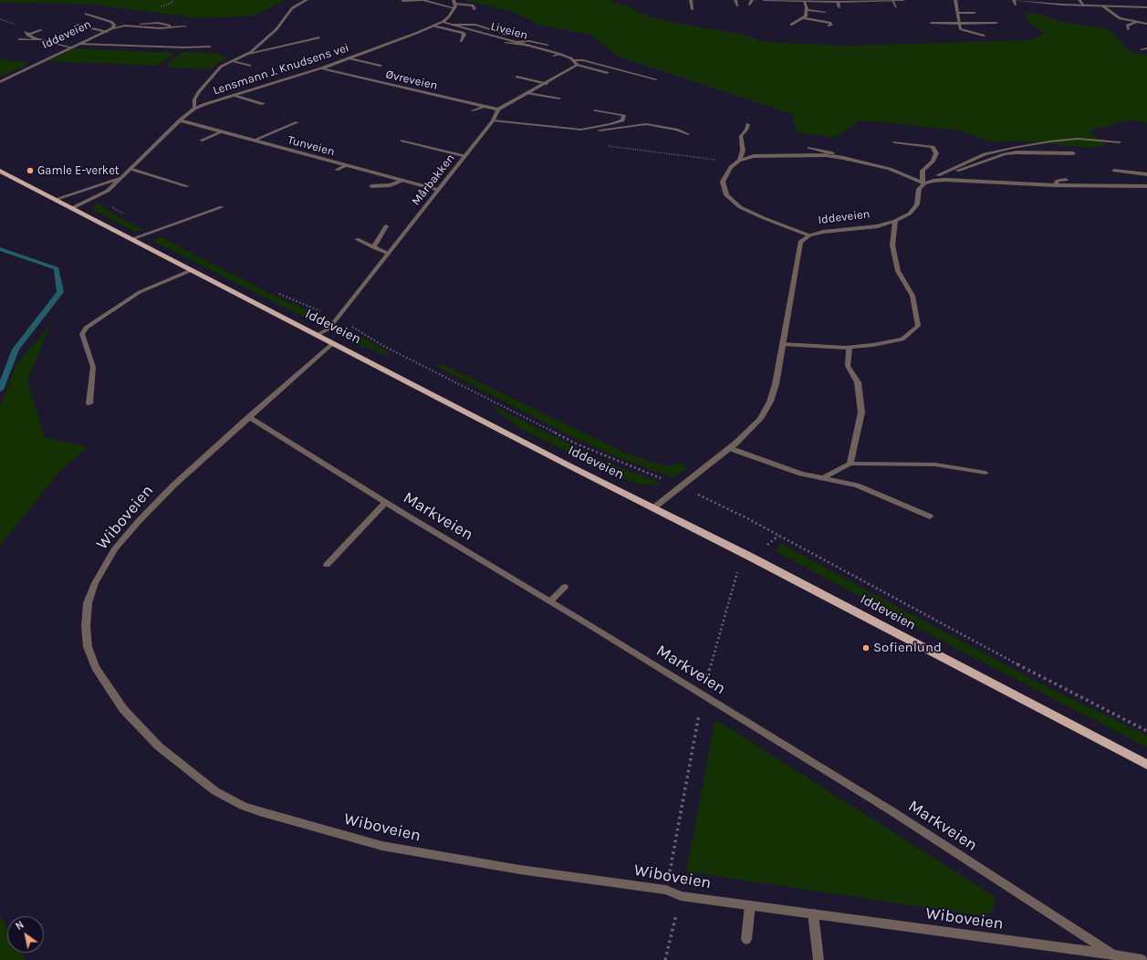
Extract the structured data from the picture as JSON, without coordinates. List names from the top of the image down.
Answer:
{
  "streets": {
    "main road": ["Iddeveien"],
    "street": [
      "Liveien",
      "Lensmann J. Knudsens vei",
      "Øvreveien",
      "Tunveien",
      "Mårbakken",
      "Markveien",
      "Wiboveien"
    ]
  },
  "crossings": [
    ["Liveien", "Lensmann J. Knudsens vei"],
    ["Iddeveien", "Lensmann J. Knudsens vei"],
    ["Iddeveien", "Mårbakken"],
    ["Iddeveien", "Wiboveien"],
    ["Lensmann J. Knudsens vei", "Øvreveien"],
    ["Lensmann J. Knudsens vei", "Tunveien"],
    ["Øvreveien", "Mårbakken"],
    ["Tunveien", "Mårbakken"],
    ["Markveien", "Wiboveien"]
  ],
  "places": ["Gamle E-verket", "Sofienlund"],
  "north": "top left"
}
